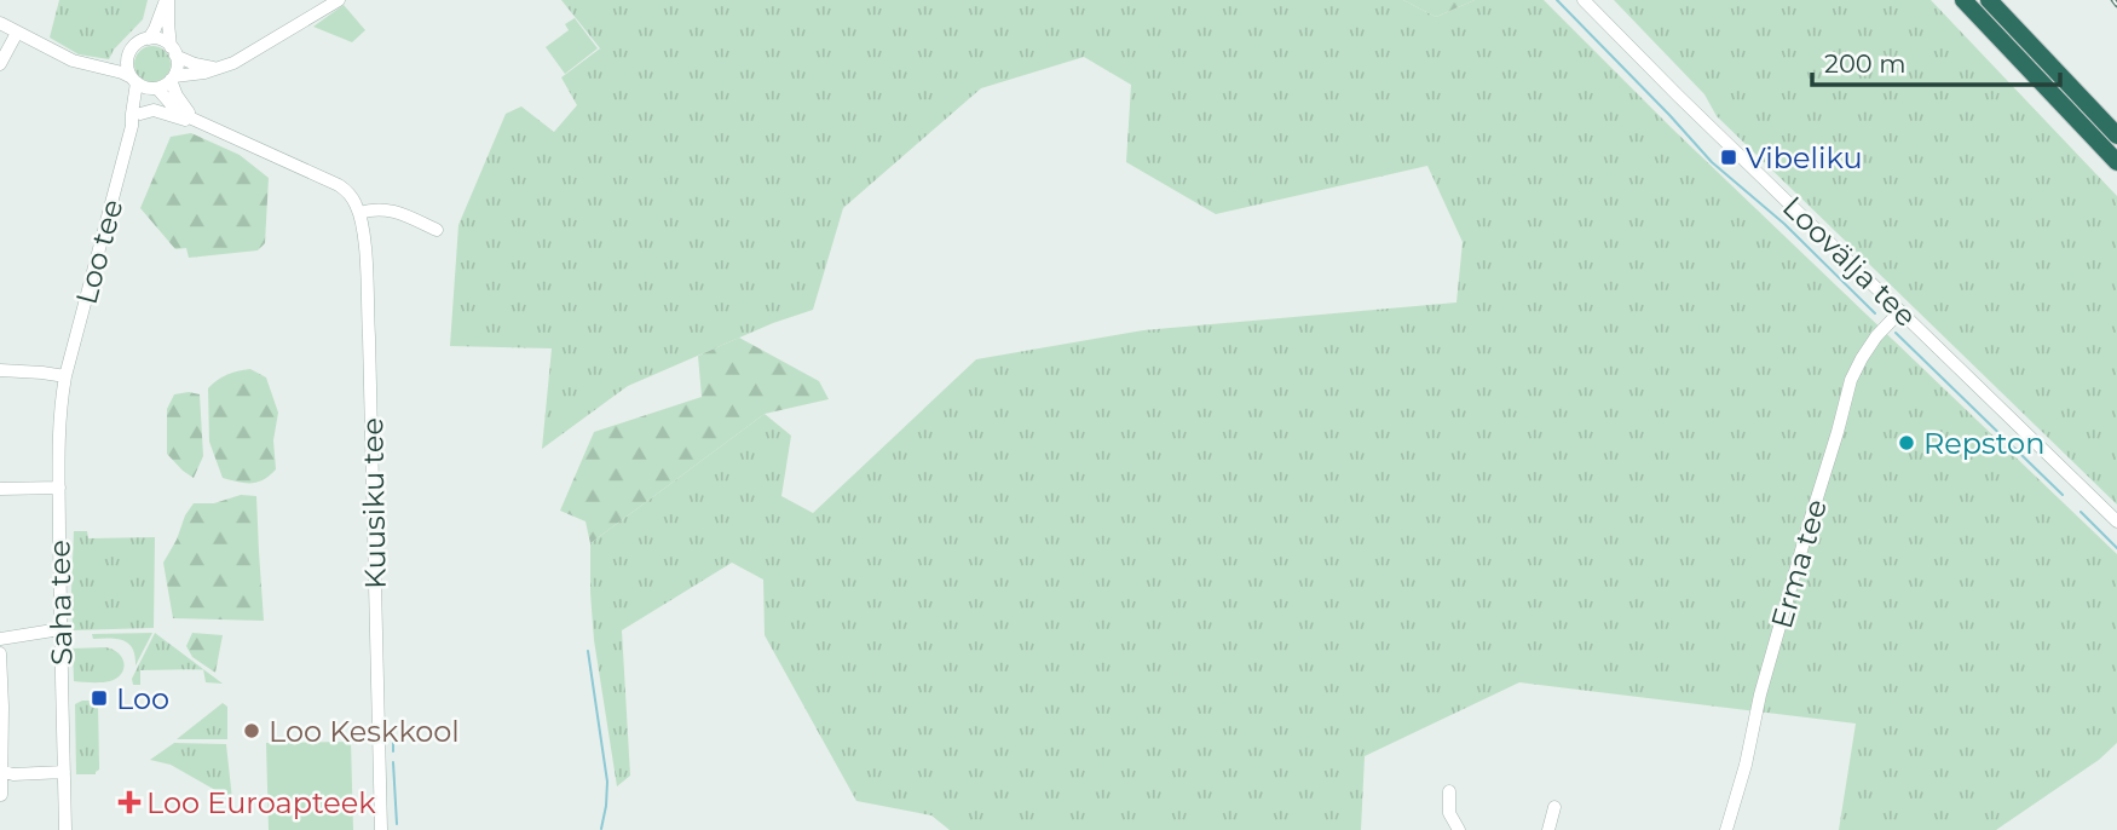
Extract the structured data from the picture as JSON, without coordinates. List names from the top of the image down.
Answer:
{
  "streets": {
    "street": [
      "Loo tee",
      "Loovälja tee",
      "Kuusiku tee",
      "Erma tee",
      "Saha tee"
    ]
  },
  "crossings": [
    ["Loo tee", "Saha tee"],
    ["Loovälja tee", "Erma tee"]
  ],
  "places": {
    "transit": ["Vibeliku", "Loo"],
    "other": ["Repston", "Loo Keskkool"],
    "health": ["Loo Euroapteek"]
  },
  "scale_bar": "200 m"
}
